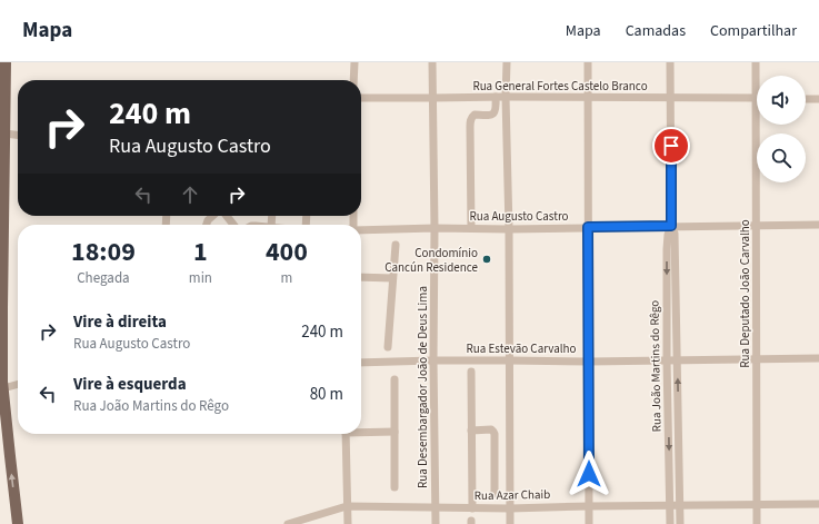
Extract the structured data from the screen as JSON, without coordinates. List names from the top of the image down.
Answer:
{
  "streets": {
    "street": [
      "Rua General Fortes Castelo Branco",
      "Rua Augusto Castro",
      "Rua Deputado João Carvalho",
      "Rua Estevão Carvalho",
      "Rua João Martins do Rêgo",
      "Rua Desembargador João de Deus Lima",
      "Rua Azar Chaib"
    ]
  },
  "crossings": [
    ["Rua General Fortes Castelo Branco", "Rua Deputado João Carvalho"],
    ["Rua General Fortes Castelo Branco", "Rua João Martins do Rêgo"],
    ["Rua General Fortes Castelo Branco", "Rua Desembargador João de Deus Lima"],
    ["Rua Augusto Castro", "Rua Deputado João Carvalho"],
    ["Rua Augusto Castro", "Rua João Martins do Rêgo"],
    ["Rua Augusto Castro", "Rua Desembargador João de Deus Lima"],
    ["Rua Deputado João Carvalho", "Rua Estevão Carvalho"],
    ["Rua Deputado João Carvalho", "Rua Azar Chaib"],
    ["Rua Estevão Carvalho", "Rua João Martins do Rêgo"],
    ["Rua Estevão Carvalho", "Rua Desembargador João de Deus Lima"],
    ["Rua João Martins do Rêgo", "Rua Azar Chaib"],
    ["Rua Desembargador João de Deus Lima", "Rua Azar Chaib"]
  ],
  "places": ["Condomínio Cancún Residence"],
  "page": {
    "header": "Mapa",
    "nav": ["Mapa", "Camadas", "Compartilhar"],
    "turn": ["240 m", "Rua Augusto Castro"],
    "eta": [
      "18:09",
      "Chegada",
      "1",
      "min",
      "400",
      "m"
    ],
    "list": [
      {
        "name": "Vire à direita",
        "note": "Rua Augusto Castro",
        "value": "240 m"
      },
      {
        "name": "Vire à esquerda",
        "note": "Rua João Martins do Rêgo",
        "value": "80 m"
      }
    ]
  }
}
